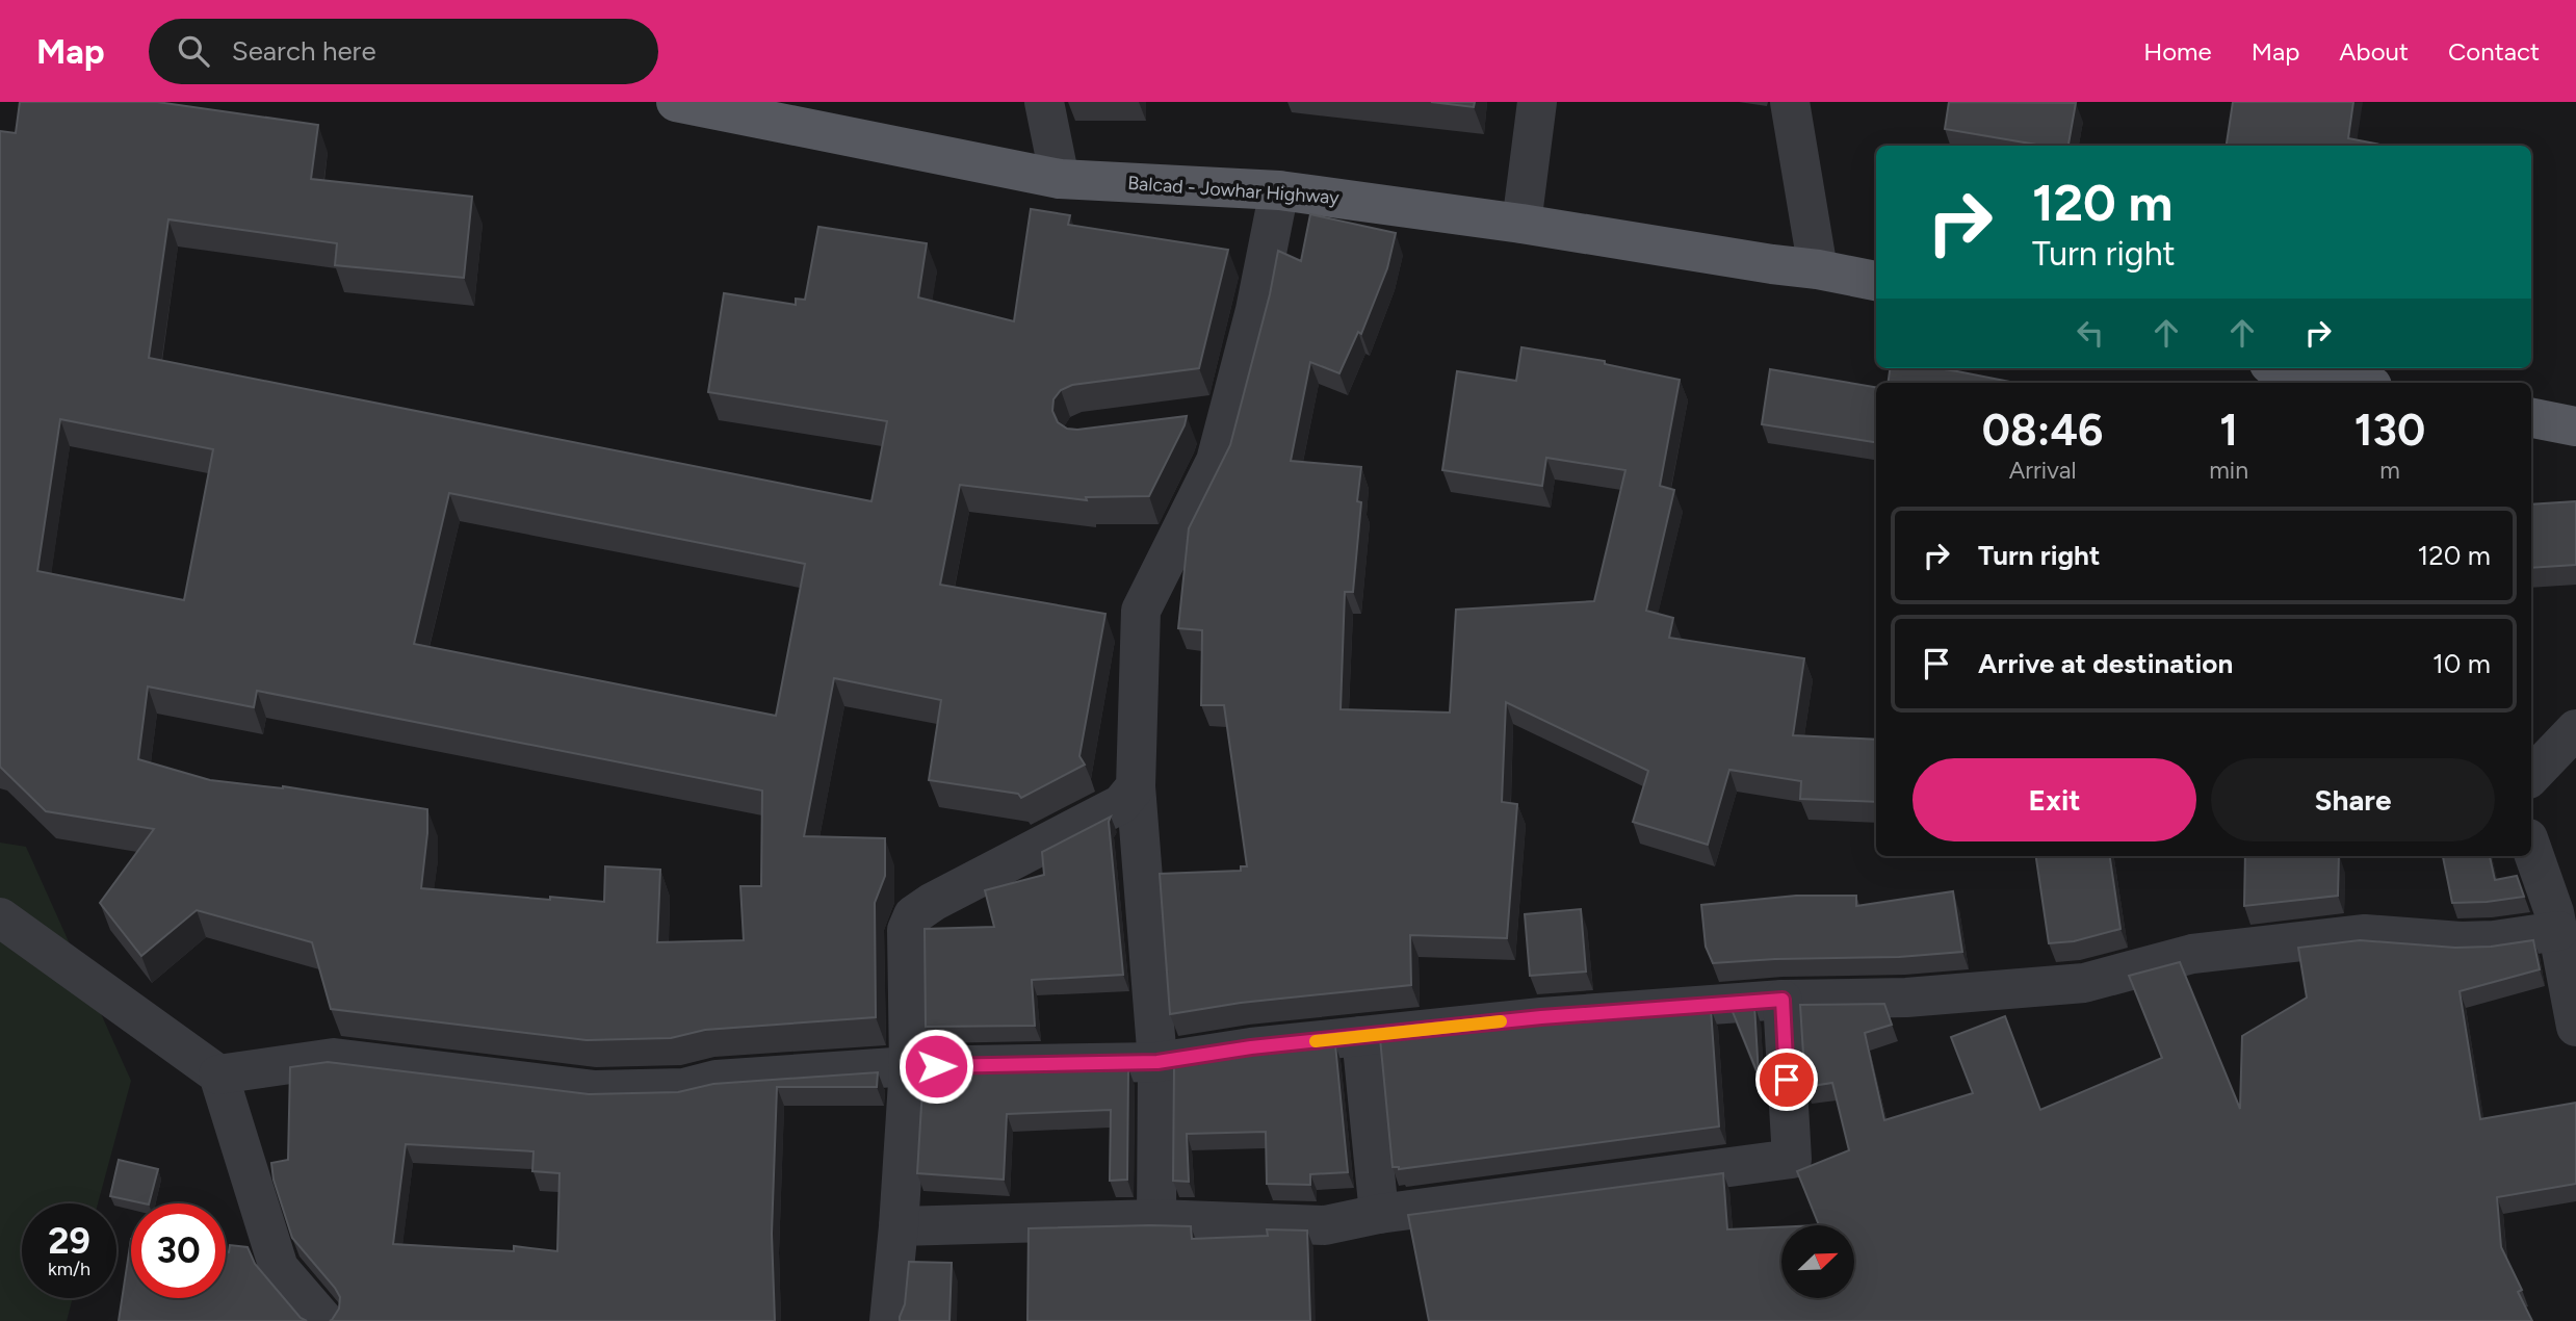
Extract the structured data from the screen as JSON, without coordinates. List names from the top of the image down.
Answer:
{
  "streets": {
    "main road": ["Balcad - Jowhar Highway"]
  },
  "north": "top right",
  "page": {
    "header": "Map",
    "search": "Search here",
    "nav": [
      "Home",
      "Map",
      "About",
      "Contact"
    ],
    "turn": ["120 m", "Turn right"],
    "eta": [
      "08:46",
      "Arrival",
      "1",
      "min",
      "130",
      "m"
    ],
    "list": [
      {
        "name": "Turn right",
        "value": "120 m"
      },
      {
        "name": "Arrive at destination",
        "value": "10 m"
      }
    ],
    "buttons": ["Exit", "Share"],
    "speed": "29 km/h",
    "limit": "30"
  }
}
